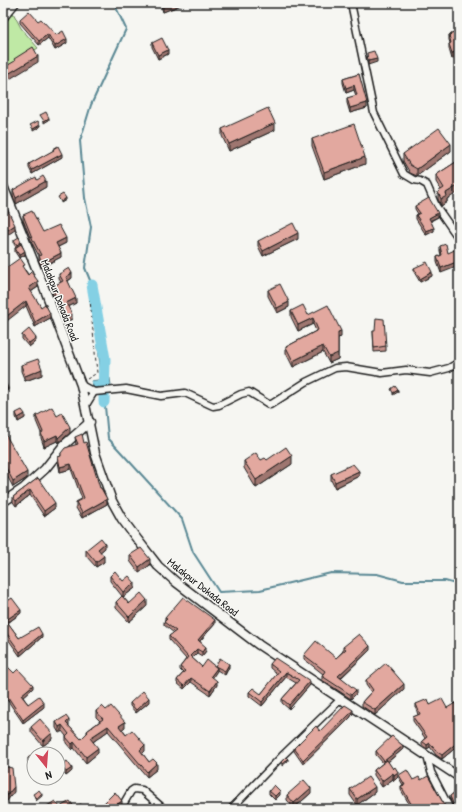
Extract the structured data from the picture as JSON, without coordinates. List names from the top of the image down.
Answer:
{
  "streets": {
    "street": ["Malakpur Dokada Road"]
  },
  "north": "bottom"
}
